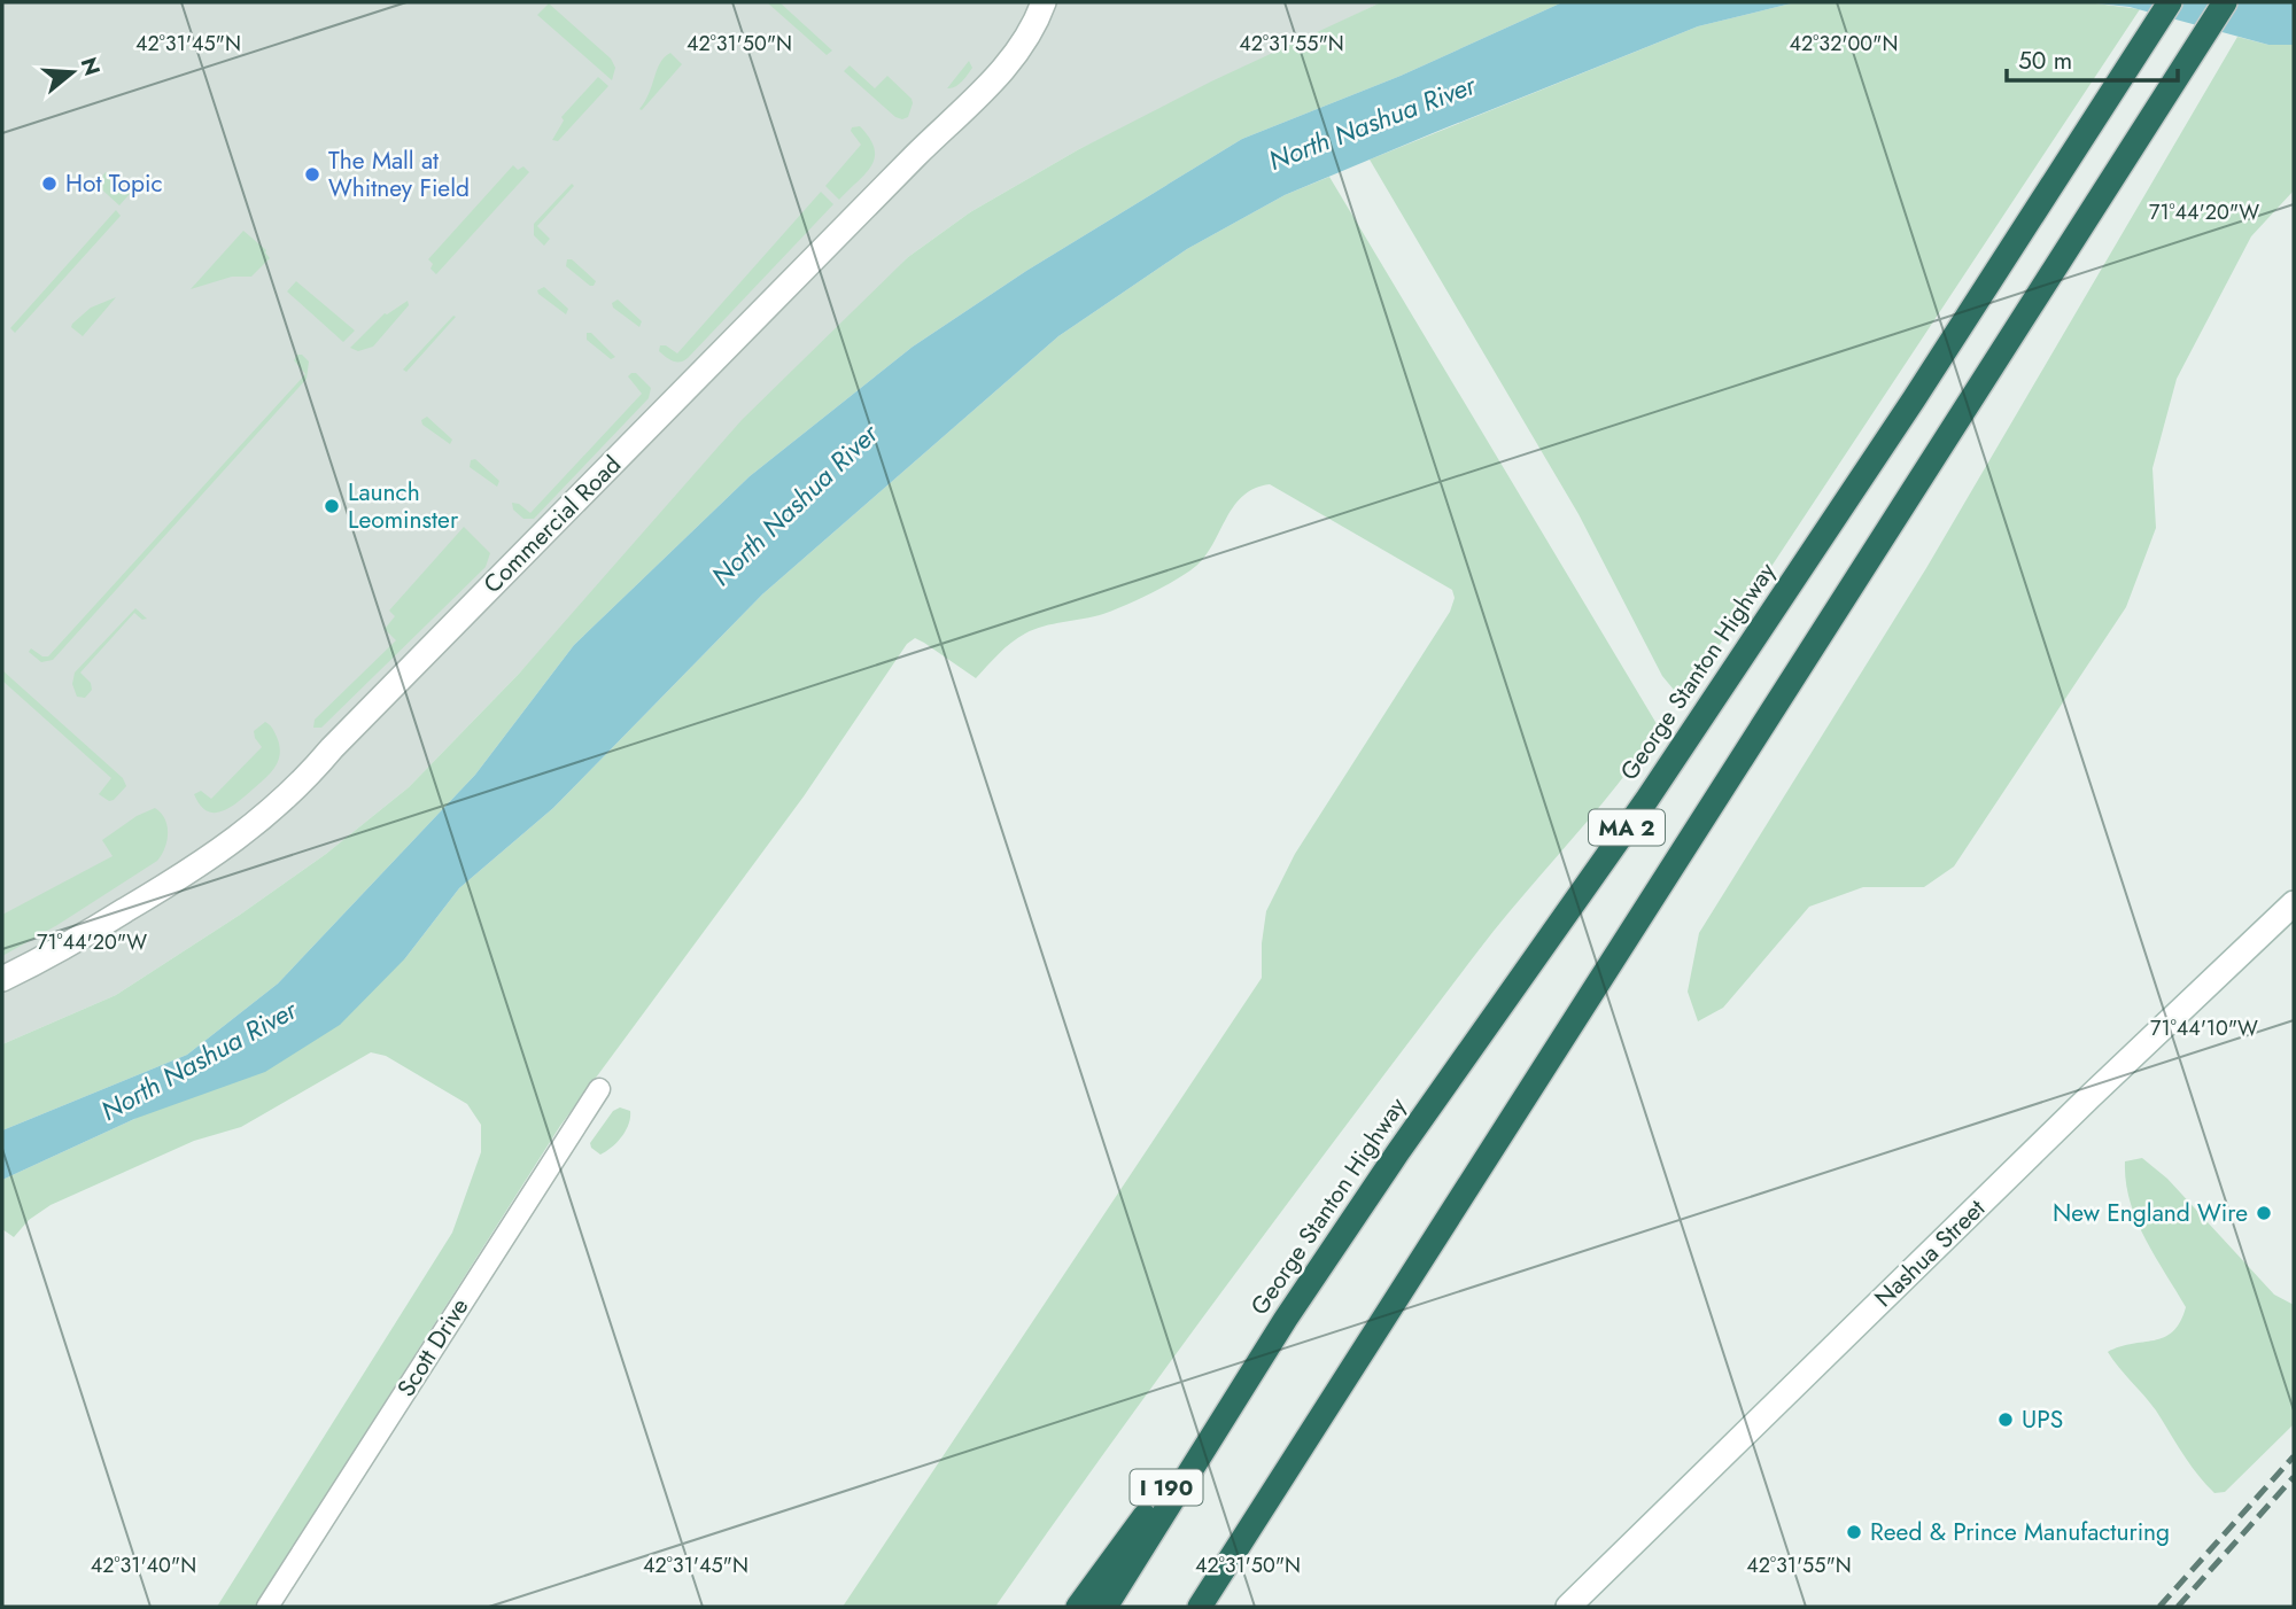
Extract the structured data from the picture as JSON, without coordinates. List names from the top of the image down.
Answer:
{
  "streets": {
    "highway": ["George Stanton Highway", "MA 2", "I 190"],
    "street": ["Commercial Road", "Nashua Street", "Scott Drive"]
  },
  "crossings": [
    ["George Stanton Highway", "I 190"]
  ],
  "water": ["North Nashua River"],
  "places": [
    "The Mall at Whitney Field",
    "Hot Topic",
    "Launch Leominster",
    "New England Wire",
    "UPS",
    "Reed & Prince Manufacturing"
  ],
  "scale_bar": "50 m",
  "north": "right",
  "coordinates": [
    "42°31'45\"N",
    "42°31'50\"N",
    "42°31'55\"N",
    "42°32'00\"N",
    "71°44'20\"W",
    "71°44'10\"W",
    "42°31'40\"N"
  ]
}
